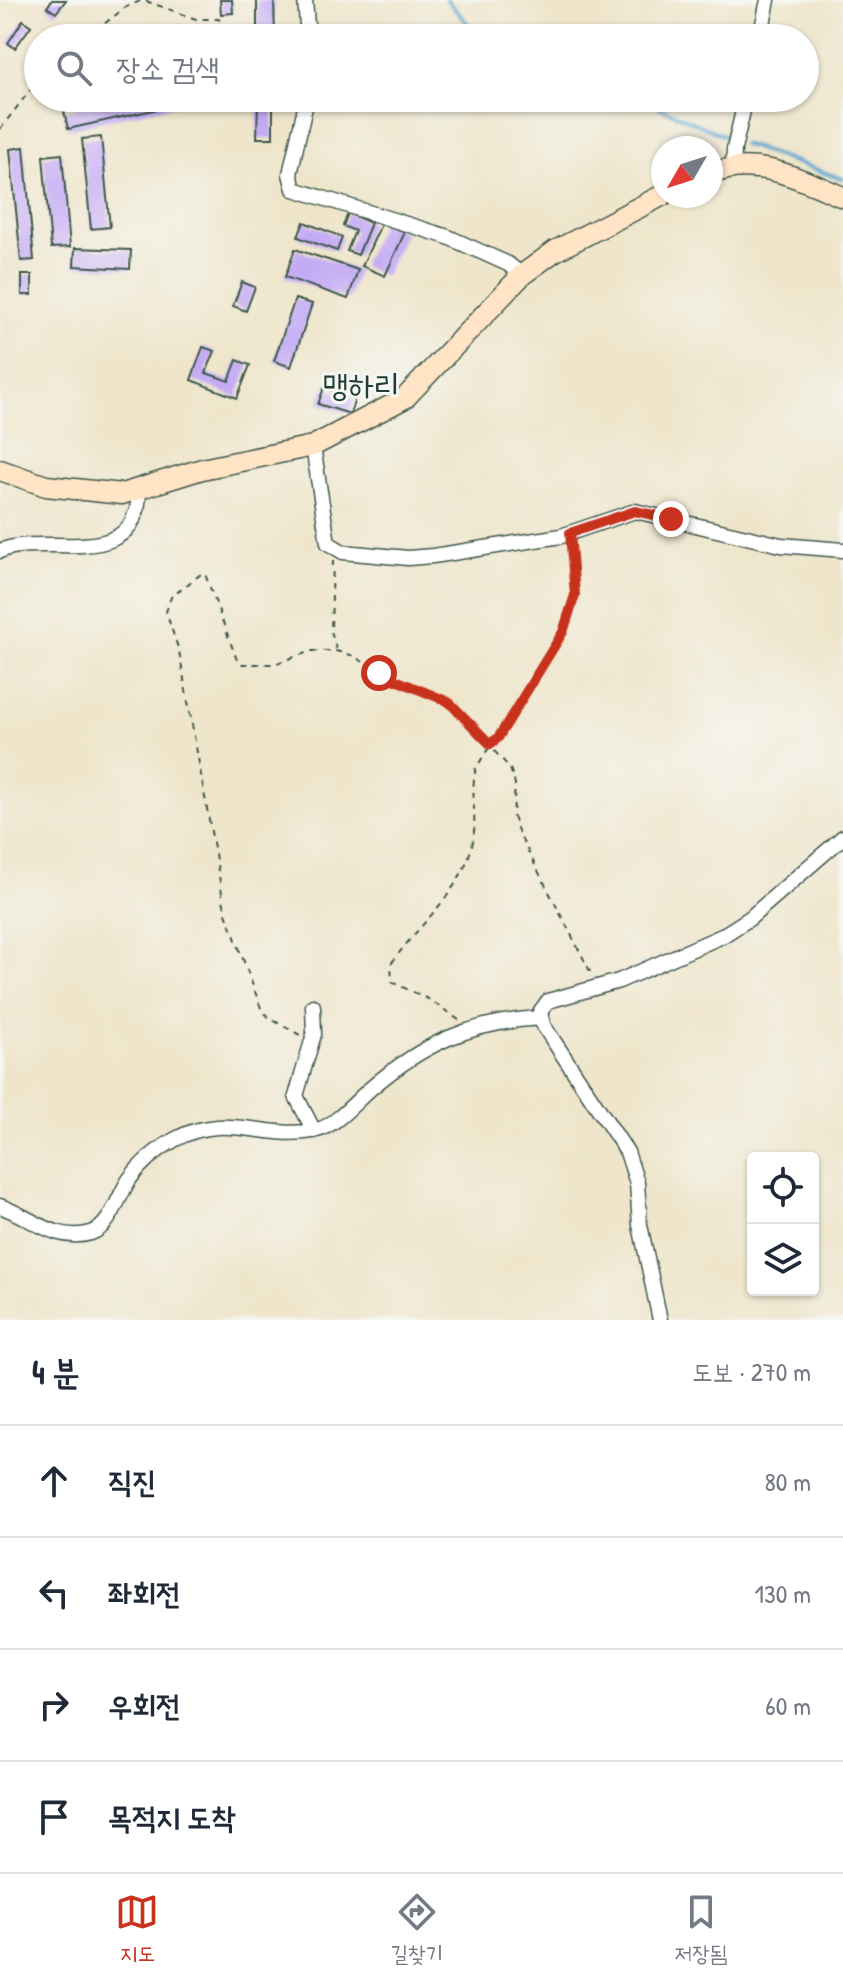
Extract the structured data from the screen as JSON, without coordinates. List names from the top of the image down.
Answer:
{
  "districts": ["맹하리"],
  "north": "bottom left",
  "page": {
    "search": "장소 검색",
    "heading": ["4 분", "도보 · 270 m"],
    "list": [
      ["직진", "80 m"],
      ["좌회전", "130 m"],
      ["우회전", "60 m"],
      "목적지 도착"
    ],
    "nav": ["지도", "길찾기", "저장됨"]
  }
}
